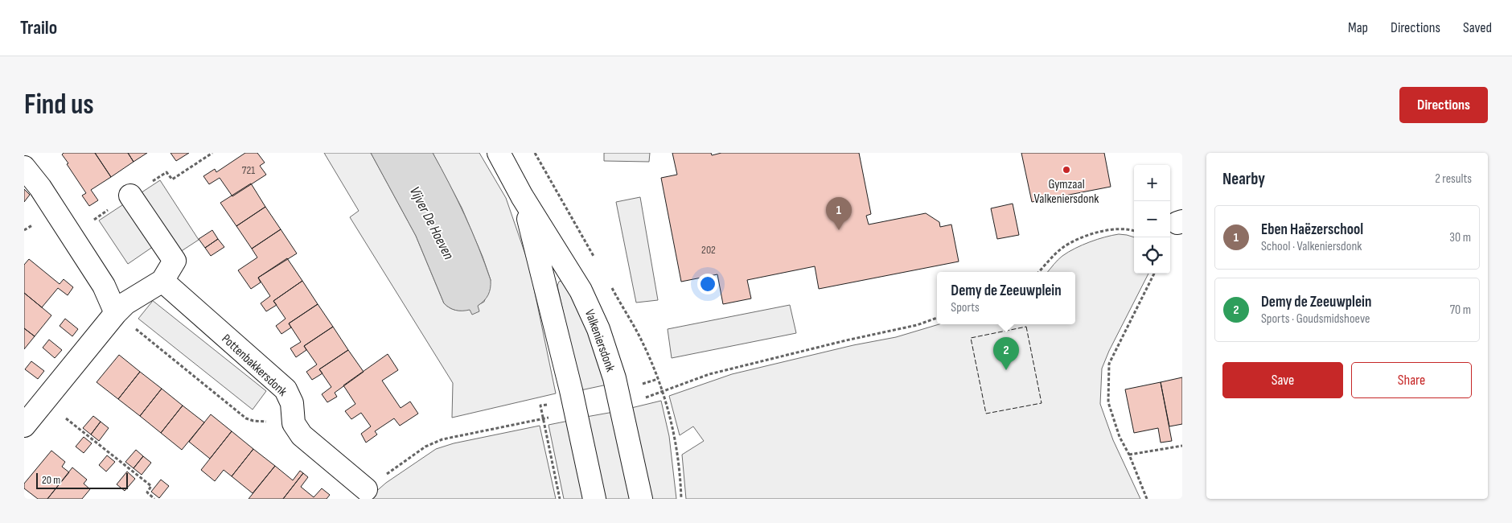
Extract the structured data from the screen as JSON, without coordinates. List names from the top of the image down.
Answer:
{
  "streets": {
    "street": ["Valkeniersdonk", "Pottenbakkersdonk"]
  },
  "water": ["Vijver De Hoeven"],
  "places": ["Gymzaal Valkeniersdonk"],
  "house_numbers": ["721", "202"],
  "scale_bar": "20 m",
  "page": {
    "header": "Trailo",
    "nav": ["Map", "Directions", "Saved"],
    "buttons": [
      "Directions",
      ["Save", "Share"]
    ],
    "title": "Find us",
    "heading": ["Nearby", "2 results"],
    "map_buttons": ["+", "−"],
    "pins": ["1", "2"],
    "list": [
      {
        "mark": "1",
        "name": "Eben Haëzerschool",
        "note": "School · Valkeniersdonk",
        "value": "30 m"
      },
      {
        "mark": "2",
        "name": "Demy de Zeeuwplein",
        "note": "Sports · Goudsmidshoeve",
        "value": "70 m"
      }
    ],
    "popup": ["Demy de Zeeuwplein", "Sports"],
    "scale": "20 m"
  }
}
